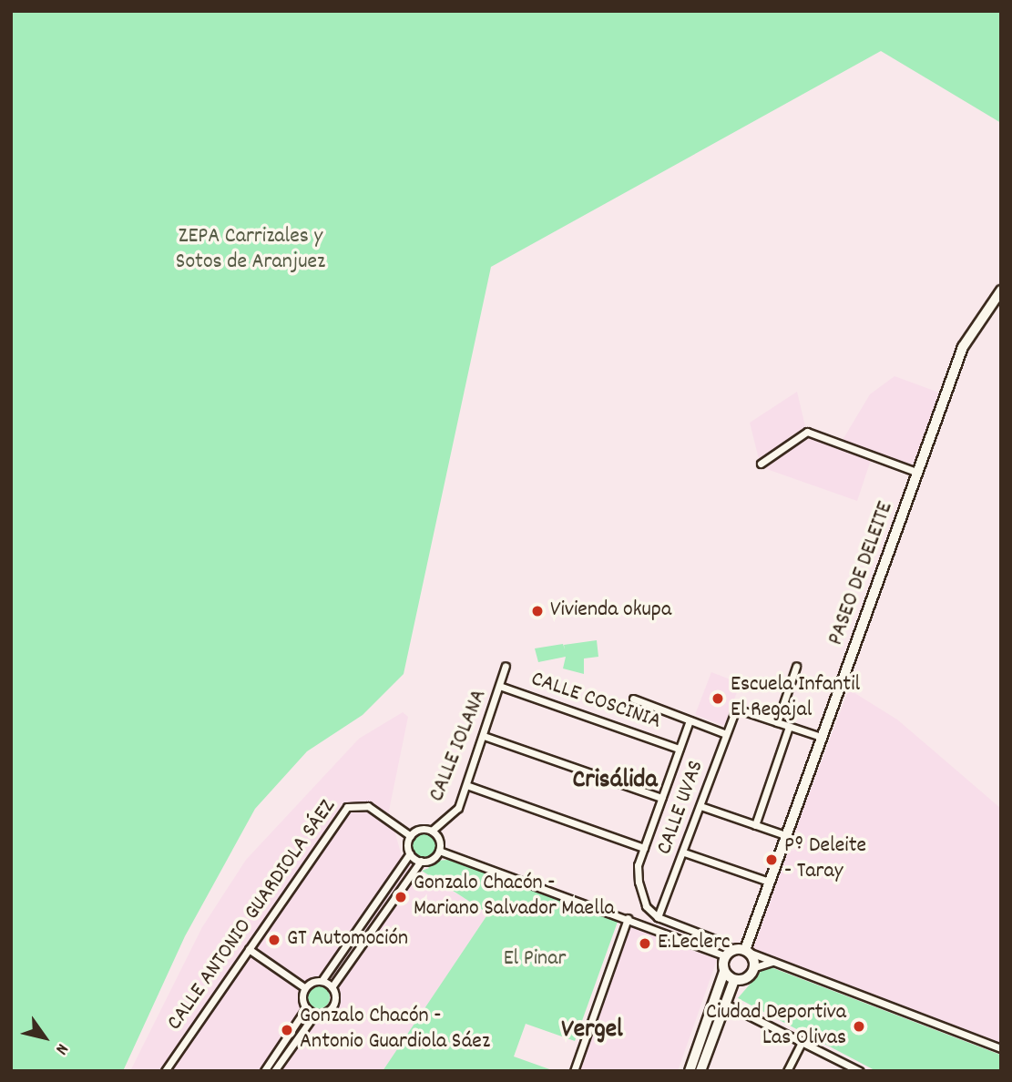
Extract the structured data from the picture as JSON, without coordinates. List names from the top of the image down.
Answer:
{
  "streets": {
    "main road": ["PASEO DE DELEITE"],
    "street": [
      "CALLE COSCINIA",
      "CALLE IOLANA",
      "CALLE UVAS",
      "CALLE ANTONIO GUARDIOLA SÁEZ"
    ]
  },
  "crossings": [
    ["CALLE COSCINIA", "CALLE IOLANA"]
  ],
  "districts": ["Crisálida", "Vergel"],
  "parks": ["ZEPA Carrizales y Sotos de Aranjuez", "El Pinar"],
  "places": [
    "Vivienda okupa",
    "Escuela Infantil El Regajal",
    "Pº Deleite - Taray",
    "Gonzalo Chacón - Mariano Salvador Maella",
    "GT Automoción",
    "E.Leclerc",
    "Ciudad Deportiva Las Olivas",
    "Gonzalo Chacón - Antonio Guardiola Sáez"
  ],
  "north": "bottom right"
}
